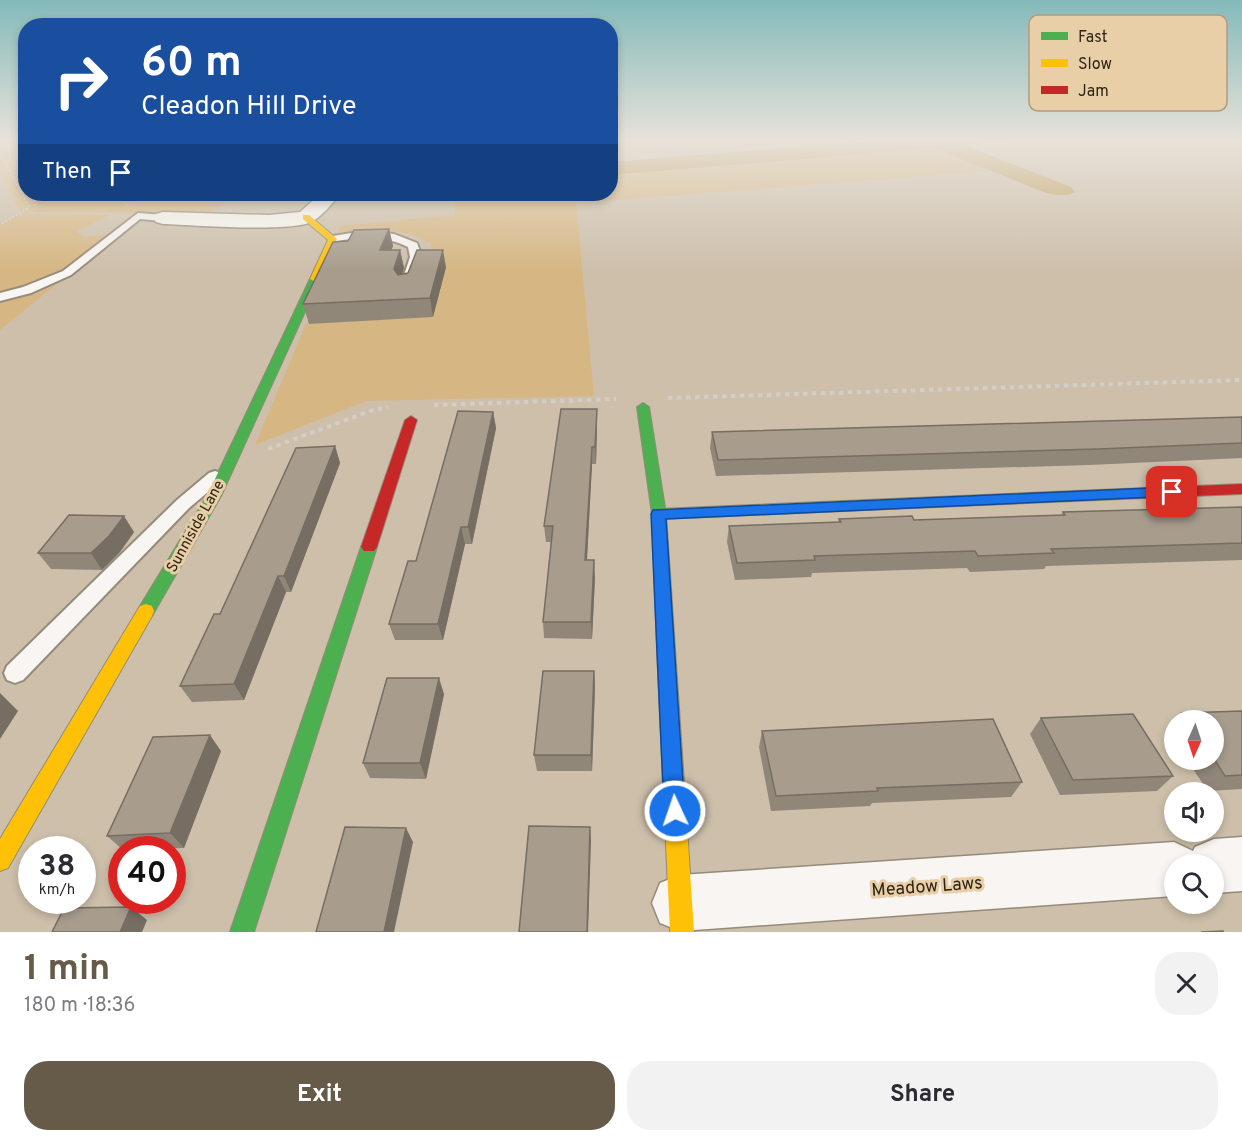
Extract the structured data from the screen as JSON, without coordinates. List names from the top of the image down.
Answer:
{
  "streets": {
    "street": ["Sunniside Lane", "Meadow Laws"]
  },
  "legend": ["Fast", "Slow", "Jam"],
  "north": "bottom",
  "page": {
    "turn": ["60 m", "Cleadon Hill Drive"],
    "then": "Then",
    "speed": "38 km/h",
    "limit": "40",
    "heading": ["1 min", "180 m · 18:36"],
    "buttons": ["Exit", "Share"]
  }
}
